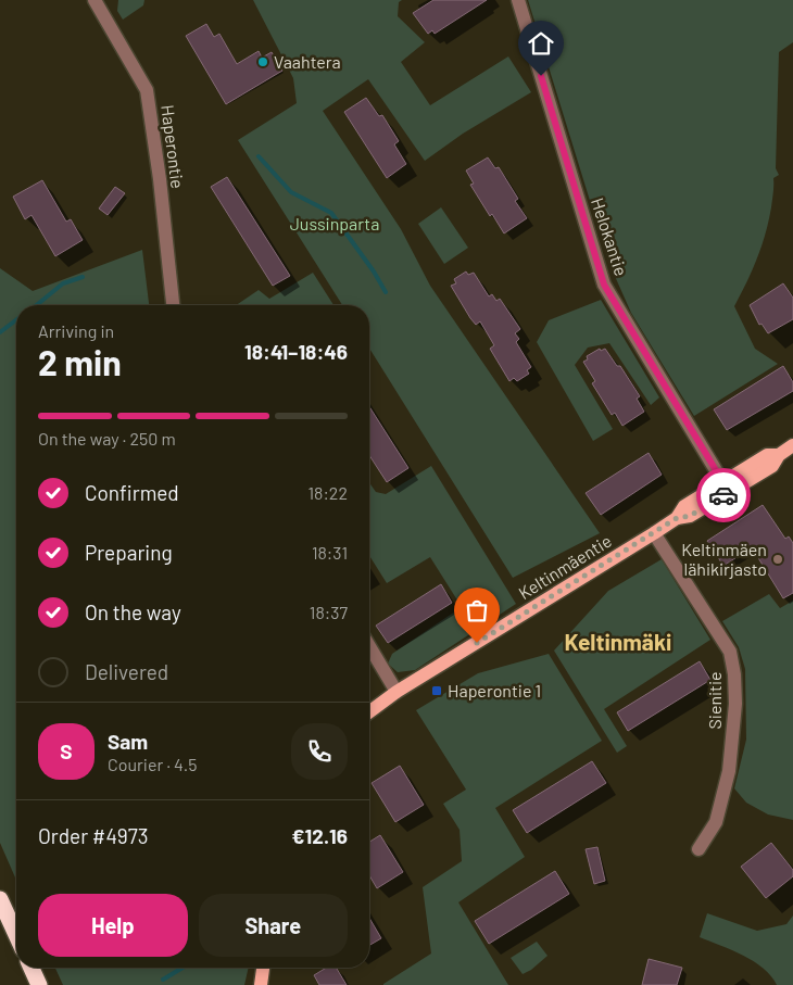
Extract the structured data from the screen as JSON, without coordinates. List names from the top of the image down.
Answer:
{
  "streets": {
    "main road": ["Keltinmäentie"],
    "street": ["Haperontie", "Helokantie", "Sienitie"]
  },
  "crossings": [
    ["Helokantie", "Keltinmäentie"],
    ["Keltinmäentie", "Sienitie"]
  ],
  "districts": ["Keltinmäki"],
  "parks": ["Jussinparta"],
  "places": {
    "other": ["Vaahtera", "Keltinmäen lähikirjasto"],
    "transit": ["Haperontie 1"]
  },
  "page": {
    "heading": ["2 min", "Arriving in", "18:41–18:46"],
    "panel": [
      "Sam",
      "Courier · 4.5",
      "Order #4973",
      "€12.16"
    ],
    "bar": "On the way · 250 m",
    "list": [
      ["Confirmed", "18:22"],
      ["Preparing", "18:31"],
      ["On the way", "18:37"],
      "Delivered"
    ],
    "round": "S",
    "buttons": ["Help", "Share"]
  }
}
